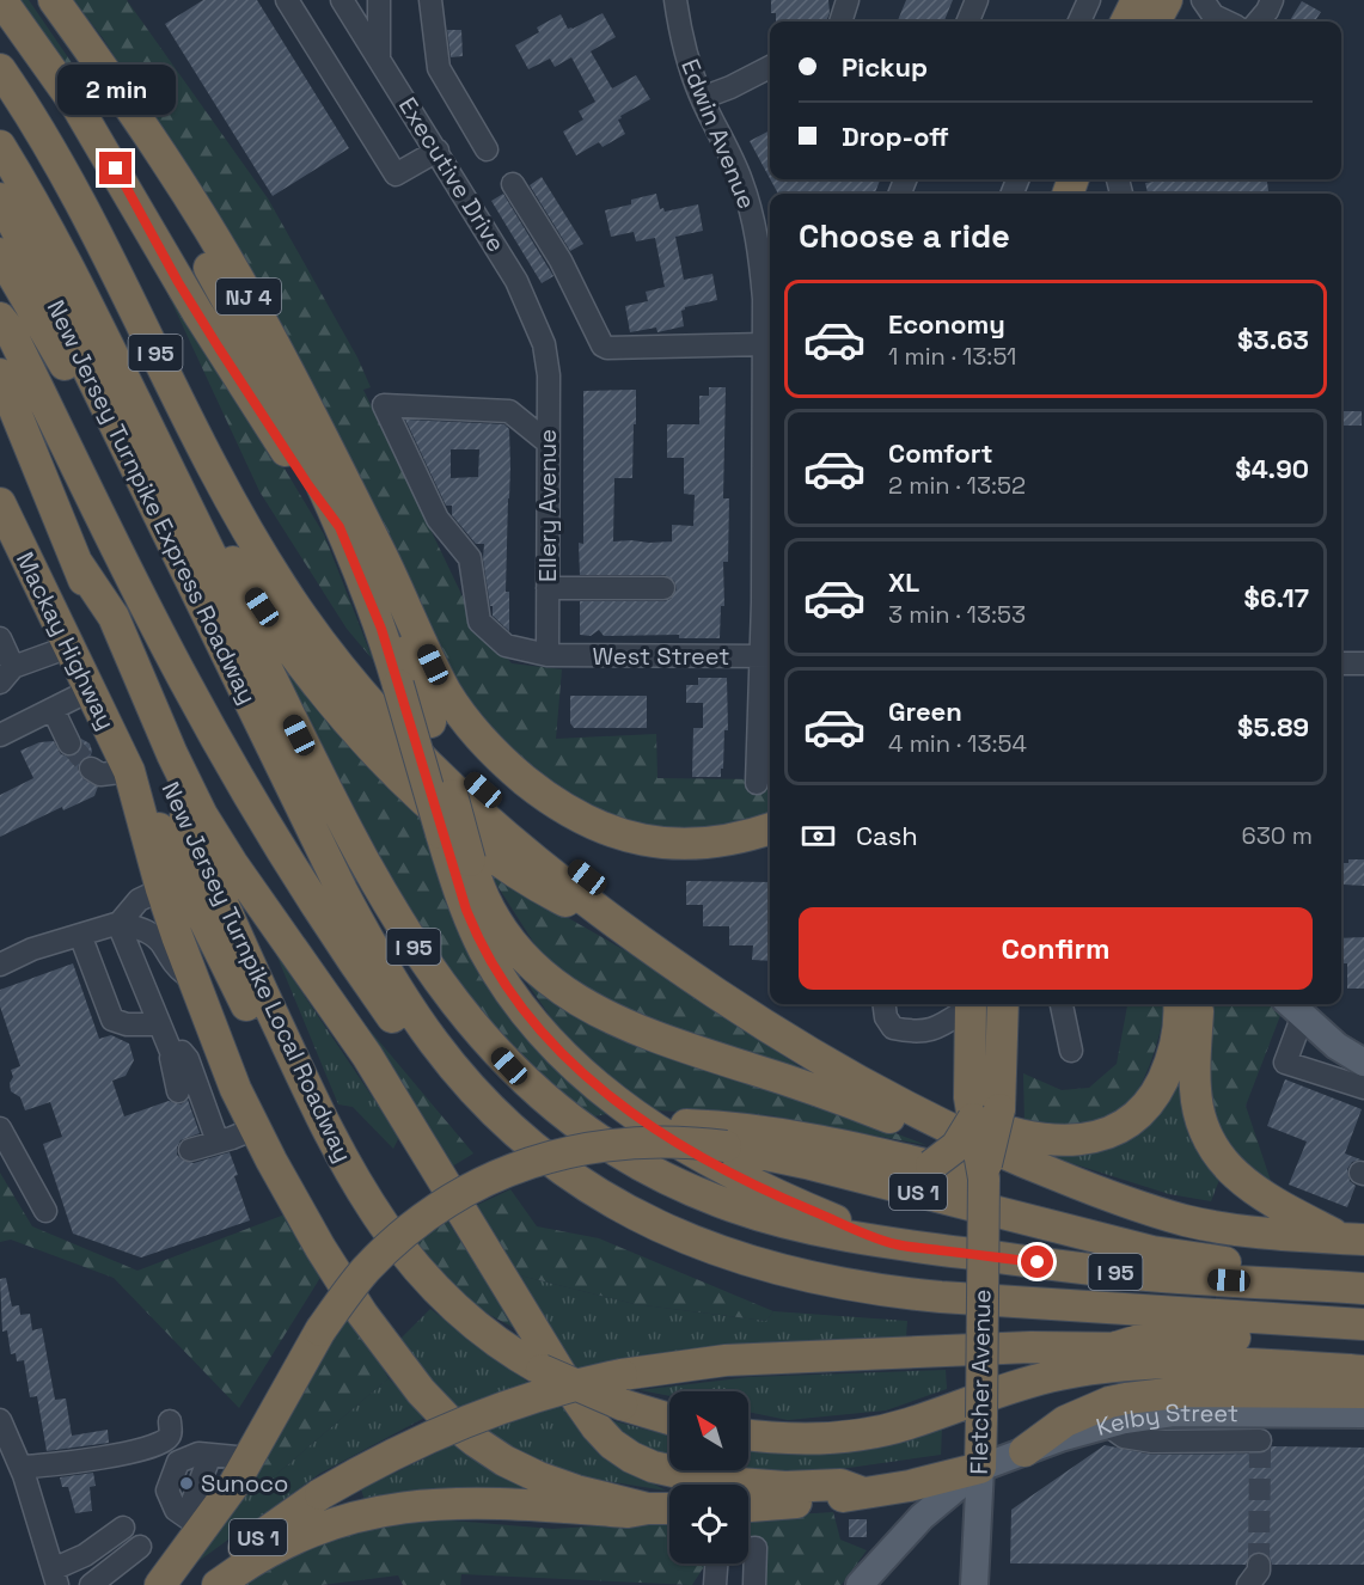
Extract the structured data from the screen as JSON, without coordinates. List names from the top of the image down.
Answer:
{
  "streets": {
    "highway": [
      "I 95",
      "New Jersey Turnpike Express Roadway",
      "Mackay Highway",
      "New Jersey Turnpike Local Roadway",
      "US 1",
      "Fletcher Avenue"
    ],
    "main road": ["Kelby Street"],
    "street": [
      "Edwin Avenue",
      "Executive Drive",
      "Ellery Avenue",
      "West Street"
    ]
  },
  "crossings": [
    ["Edwin Avenue", "West Street"],
    ["Executive Drive", "Ellery Avenue"],
    ["I 95", "New Jersey Turnpike Express Roadway"],
    ["I 95", "US 1"],
    ["New Jersey Turnpike Express Roadway", "US 1"],
    ["Ellery Avenue", "West Street"],
    ["Fletcher Avenue", "Kelby Street"]
  ],
  "places": ["Sunoco"],
  "north": "top left",
  "page": {
    "banner": ["Pickup", "Drop-off"],
    "bubble": "2 min",
    "heading": "Choose a ride",
    "list": [
      {
        "name": "Economy",
        "note": "1 min · 13:51",
        "value": "$3.63"
      },
      {
        "name": "Comfort",
        "note": "2 min · 13:52",
        "value": "$4.90"
      },
      {
        "name": "XL",
        "note": "3 min · 13:53",
        "value": "$6.17"
      },
      {
        "name": "Green",
        "note": "4 min · 13:54",
        "value": "$5.89"
      }
    ],
    "pay": ["Cash", "630 m"],
    "buttons": "Confirm"
  }
}
